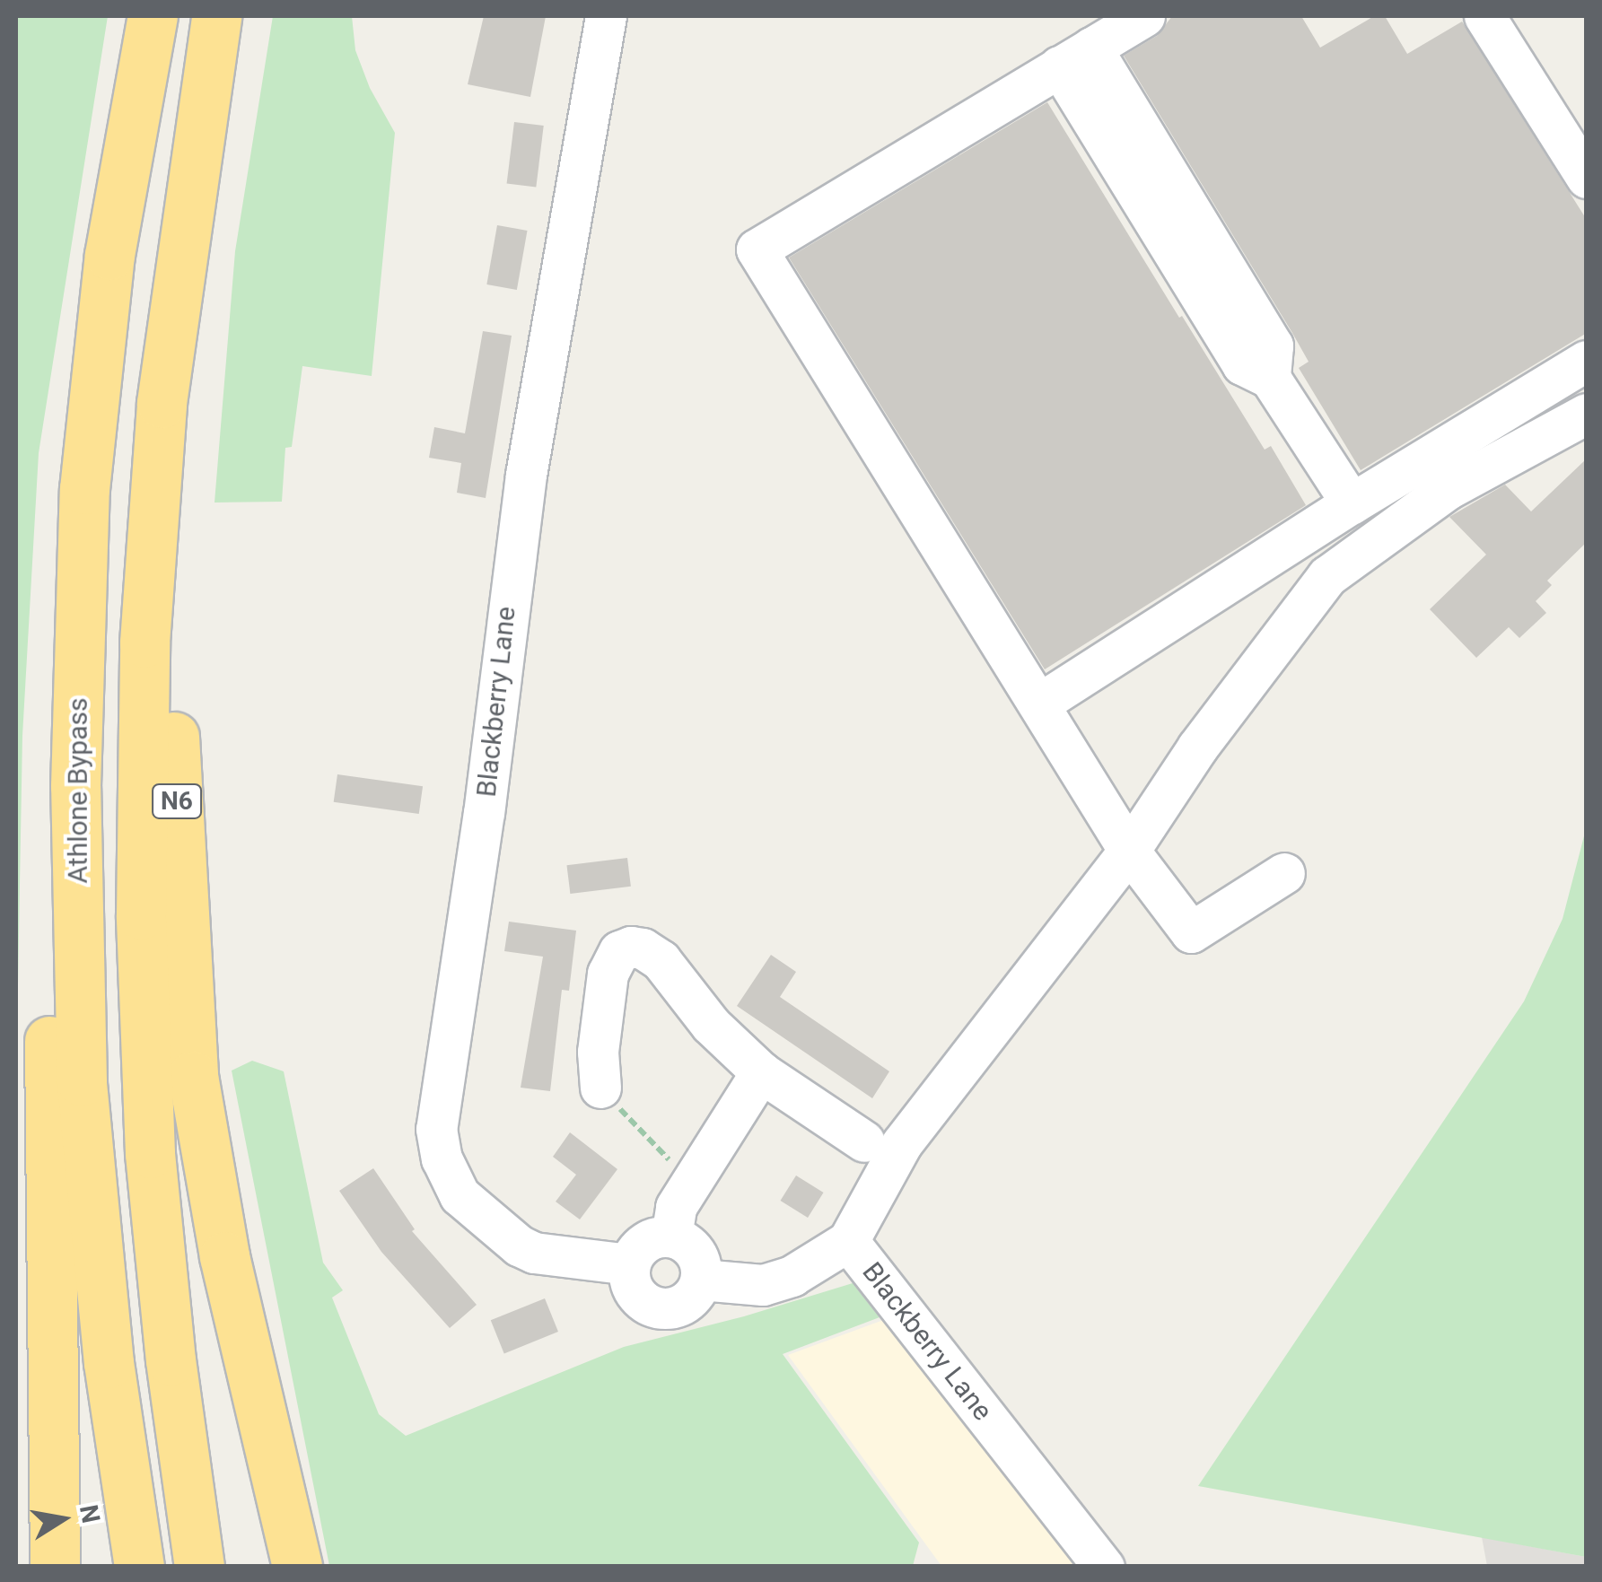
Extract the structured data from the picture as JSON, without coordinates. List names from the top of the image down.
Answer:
{
  "streets": {
    "highway": ["Athlone Bypass", "N6"],
    "street": ["Blackberry Lane"]
  },
  "north": "right"
}
